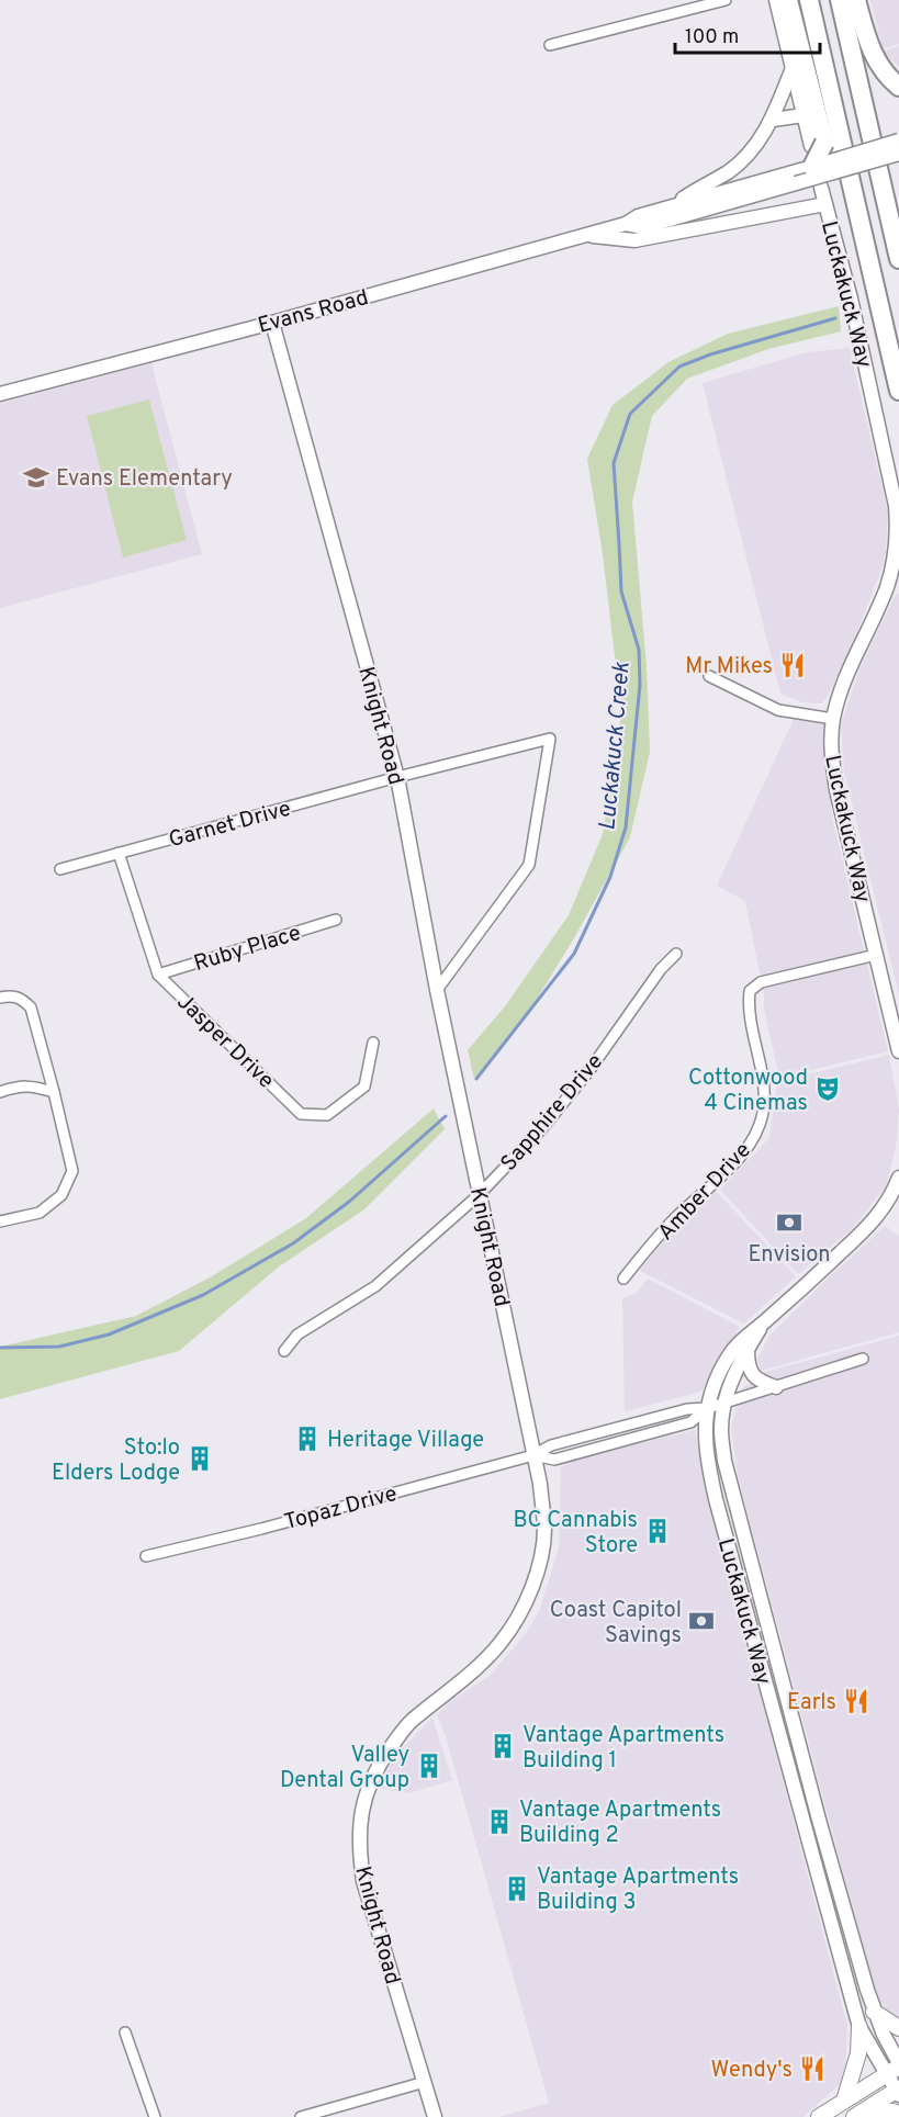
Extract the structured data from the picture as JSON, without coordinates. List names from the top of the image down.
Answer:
{
  "streets": {
    "street": [
      "Luckakuck Way",
      "Evans Road",
      "Knight Road",
      "Garnet Drive",
      "Ruby Place",
      "Jasper Drive",
      "Sapphire Drive",
      "Amber Drive",
      "Topaz Drive"
    ]
  },
  "crossings": [
    ["Luckakuck Way", "Amber Drive"],
    ["Luckakuck Way", "Topaz Drive"],
    ["Evans Road", "Knight Road"],
    ["Knight Road", "Garnet Drive"],
    ["Knight Road", "Sapphire Drive"],
    ["Knight Road", "Topaz Drive"],
    ["Garnet Drive", "Jasper Drive"],
    ["Ruby Place", "Jasper Drive"]
  ],
  "water": ["Luckakuck Creek"],
  "places": {
    "school or university": ["Evans Elementary"],
    "restaurant": ["Mr Mikes", "Earls", "Wendy's"],
    "theatre": ["Cottonwood 4 Cinemas"],
    "bank": ["Envision", "Coast Capitol Savings"],
    "building": [
      "Heritage Village",
      "Sto:lo Elders Lodge",
      "BC Cannabis Store",
      "Vantage Apartments Building 1",
      "Valley Dental Group",
      "Vantage Apartments Building 2",
      "Vantage Apartments Building 3"
    ]
  },
  "scale_bar": "100 m"
}
